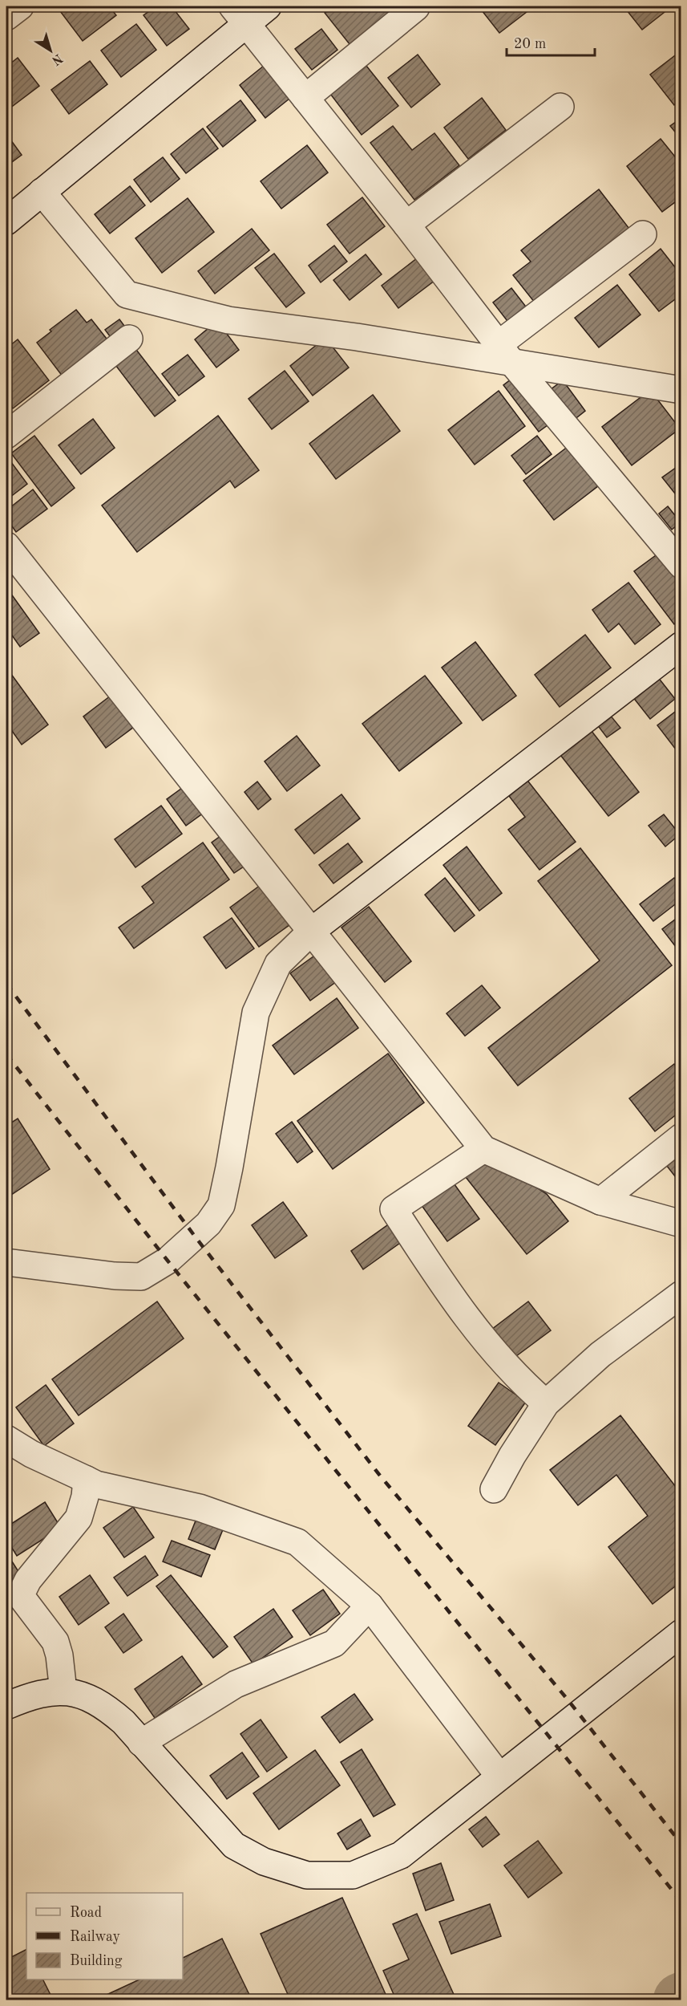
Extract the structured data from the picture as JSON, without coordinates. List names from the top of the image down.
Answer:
{
  "legend": ["Road", "Railway", "Building"],
  "scale_bar": "20 m",
  "north": "bottom right"
}
